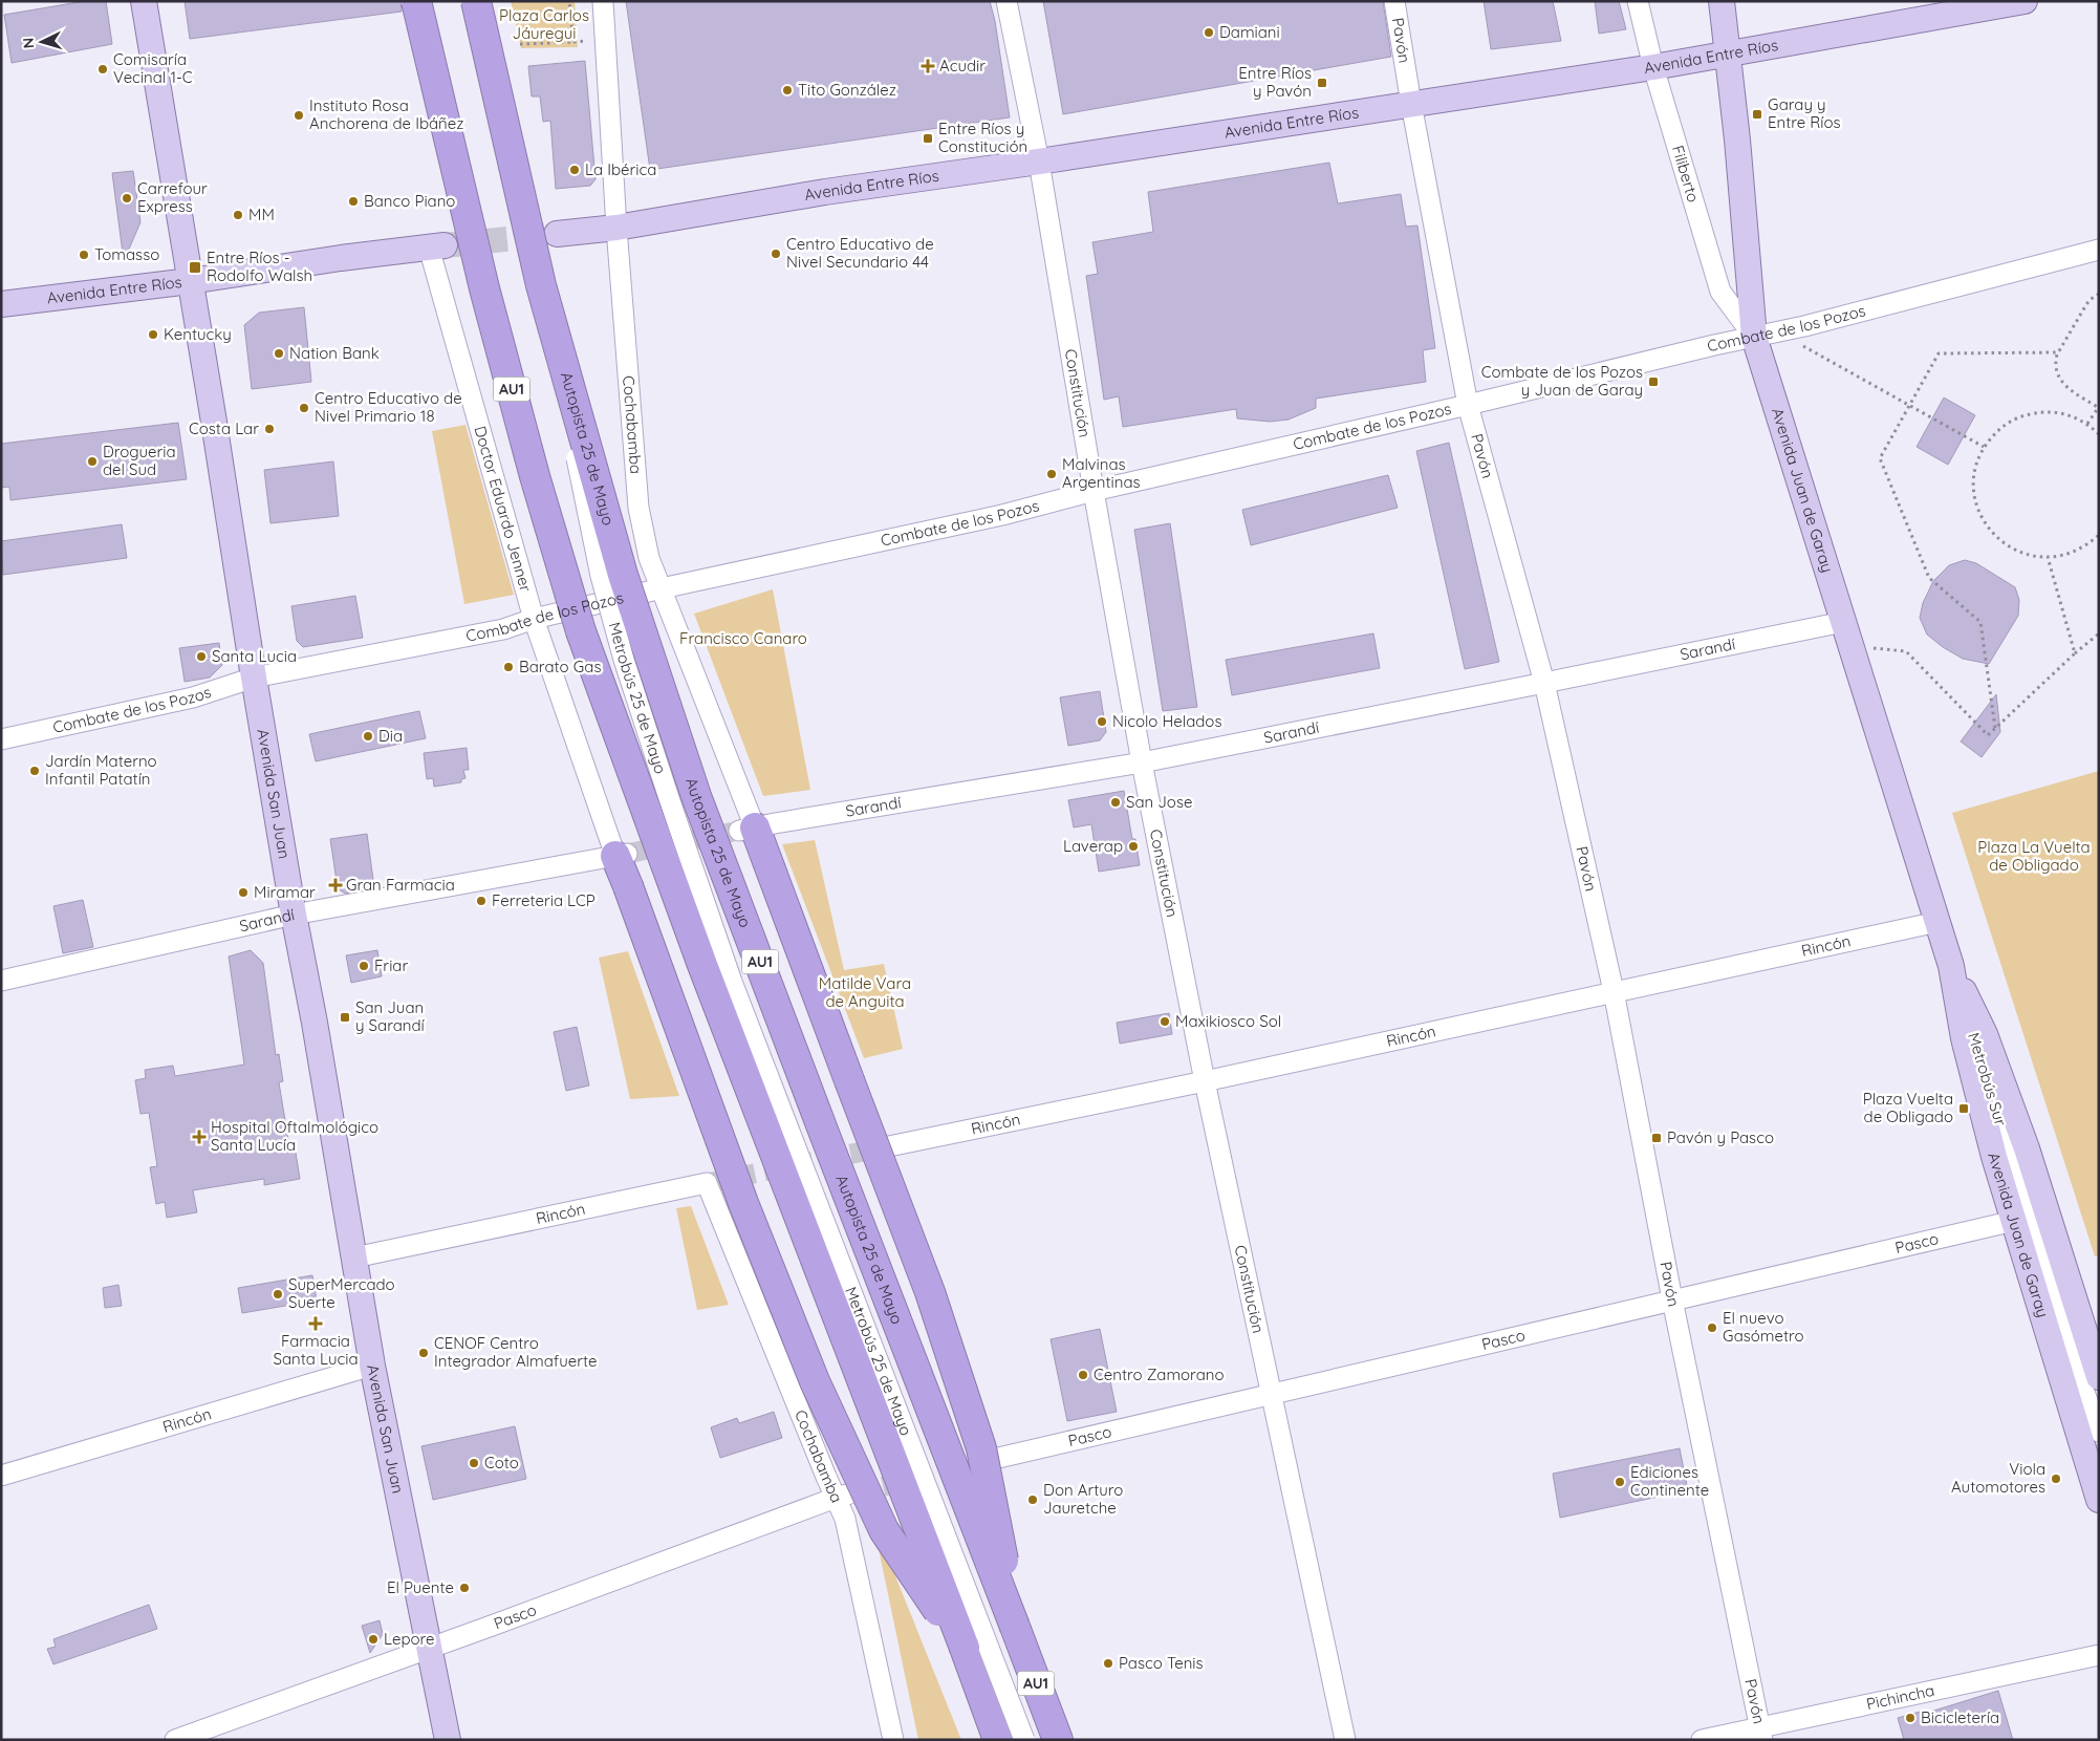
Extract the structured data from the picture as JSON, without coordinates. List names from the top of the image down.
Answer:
{
  "streets": {
    "highway": ["AU1", "Autopista 25 de Mayo"],
    "main road": ["Avenida Entre Ríos", "Avenida Juan de Garay", "Avenida San Juan"],
    "street": [
      "Pavón",
      "Filiberto",
      "Combate de los Pozos",
      "Constitución",
      "Cochabamba",
      "Doctor Eduardo Jenner",
      "Sarandí",
      "Metrobús 25 de Mayo",
      "Rincón",
      "Metrobús Sur",
      "Pasco",
      "Pichincha"
    ]
  },
  "crossings": [
    ["Pavón", "Avenida Entre Ríos"],
    ["Pavón", "Combate de los Pozos"],
    ["Pavón", "Sarandí"],
    ["Pavón", "Rincón"],
    ["Pavón", "Pasco"],
    ["Pavón", "Pichincha"],
    ["Avenida Entre Ríos", "Filiberto"],
    ["Avenida Entre Ríos", "Constitución"],
    ["Avenida Entre Ríos", "Cochabamba"],
    ["Avenida Entre Ríos", "Avenida Juan de Garay"],
    ["Avenida Entre Ríos", "Doctor Eduardo Jenner"],
    ["Avenida Entre Ríos", "Avenida San Juan"],
    ["Filiberto", "Combate de los Pozos"],
    ["Filiberto", "Avenida Juan de Garay"],
    ["Combate de los Pozos", "Constitución"],
    ["Combate de los Pozos", "Cochabamba"],
    ["Combate de los Pozos", "Avenida Juan de Garay"],
    ["Combate de los Pozos", "Doctor Eduardo Jenner"],
    ["Combate de los Pozos", "Avenida San Juan"],
    ["AU1", "Metrobús 25 de Mayo"],
    ["Constitución", "Sarandí"],
    ["Constitución", "Rincón"],
    ["Constitución", "Pasco"],
    ["Cochabamba", "Sarandí"],
    ["Cochabamba", "Rincón"],
    ["Cochabamba", "Pasco"],
    ["Autopista 25 de Mayo", "Metrobús 25 de Mayo"],
    ["Avenida Juan de Garay", "Sarandí"],
    ["Avenida Juan de Garay", "Rincón"],
    ["Avenida Juan de Garay", "Metrobús Sur"],
    ["Avenida Juan de Garay", "Pasco"],
    ["Doctor Eduardo Jenner", "Sarandí"],
    ["Sarandí", "Avenida San Juan"],
    ["Avenida San Juan", "Rincón"],
    ["Avenida San Juan", "Pasco"]
  ],
  "parks": [
    "Plaza Carlos Jáuregui",
    "Francisco Canaro",
    "Plaza La Vuelta de Obligado",
    "Matilde Vara de Anguita"
  ],
  "places": {
    "other": [
      "Damiani",
      "Comisaría Vecinal 1-C",
      "Tito González",
      "Instituto Rosa Anchorena de Ibáñez",
      "La Ibérica",
      "Carrefour Express",
      "Banco Piano",
      "MM",
      "Centro Educativo de Nivel Secundario 44",
      "Tomasso",
      "Kentucky",
      "Nation Bank",
      "Centro Educativo de Nivel Primario 18",
      "Costa Lar",
      "Drogueria del Sud",
      "Malvinas Argentinas",
      "Santa Lucia",
      "Barato Gas",
      "Nicolo Helados",
      "Dia",
      "Jardín Materno Infantil Patatín",
      "San Jose",
      "Laverap",
      "Miramar",
      "Ferreteria LCP",
      "Friar",
      "Maxikiosco Sol",
      "SuperMercado Suerte",
      "El nuevo Gasómetro",
      "CENOF Centro Integrador Almafuerte",
      "Centro Zamorano",
      "Coto",
      "Viola Automotores",
      "Ediciones Continente",
      "Don Arturo Jauretche",
      "El Puente",
      "Lepore",
      "Pasco Tenis",
      "Bicicletería"
    ],
    "health": [
      "Acudir",
      "Gran Farmacia",
      "Hospital Oftalmológico Santa Lucía",
      "Farmacia Santa Lucia"
    ],
    "transit": [
      "Entre Ríos y Pavón",
      "Garay y Entre Ríos",
      "Entre Ríos y Constitución",
      "Entre Ríos - Rodolfo Walsh",
      "Combate de los Pozos y Juan de Garay",
      "San Juan y Sarandí",
      "Plaza Vuelta de Obligado",
      "Pavón y Pasco"
    ]
  },
  "north": "left"
}
